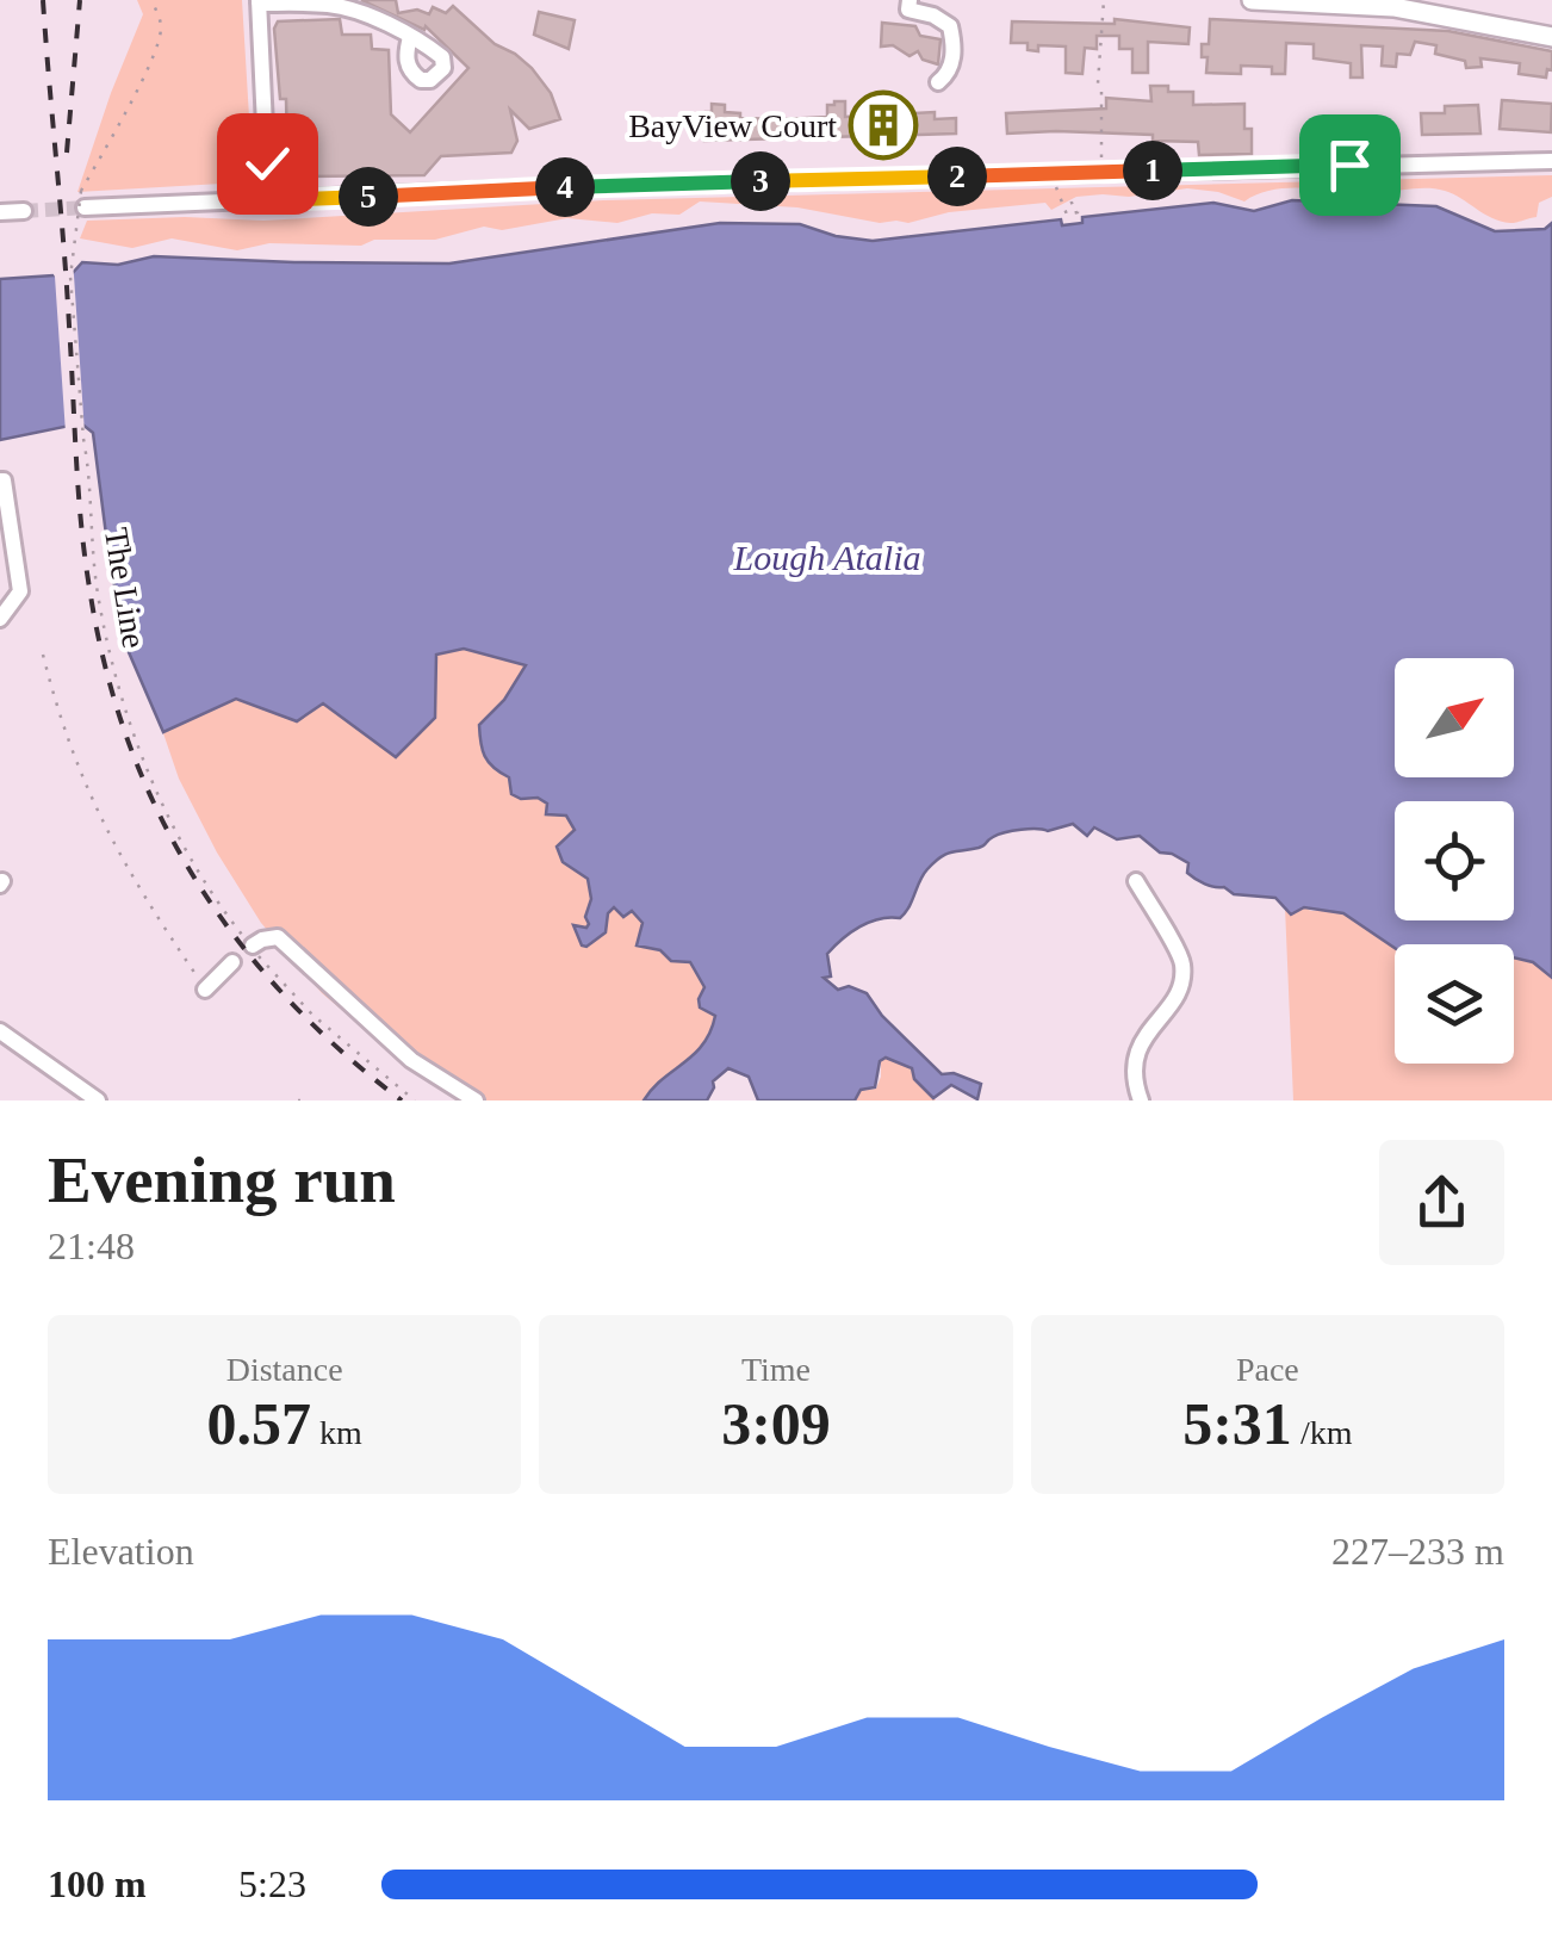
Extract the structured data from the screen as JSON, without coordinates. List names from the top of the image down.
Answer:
{
  "streets": {
    "path": ["The Line"]
  },
  "water": ["Lough Atalia"],
  "places": {
    "building": ["BayView Court"]
  },
  "north": "top right",
  "page": {
    "pins": [
      "1",
      "2",
      "3",
      "4",
      "5"
    ],
    "heading": ["Evening run", "21:48"],
    "stats": [
      ["Distance", "0.57 km"],
      ["Time", "3:09"],
      ["Pace", "5:31 /km"]
    ],
    "chart": ["Elevation", "227–233 m"],
    "list": [
      {
        "name": "100 m",
        "note": "5:23"
      }
    ]
  }
}
